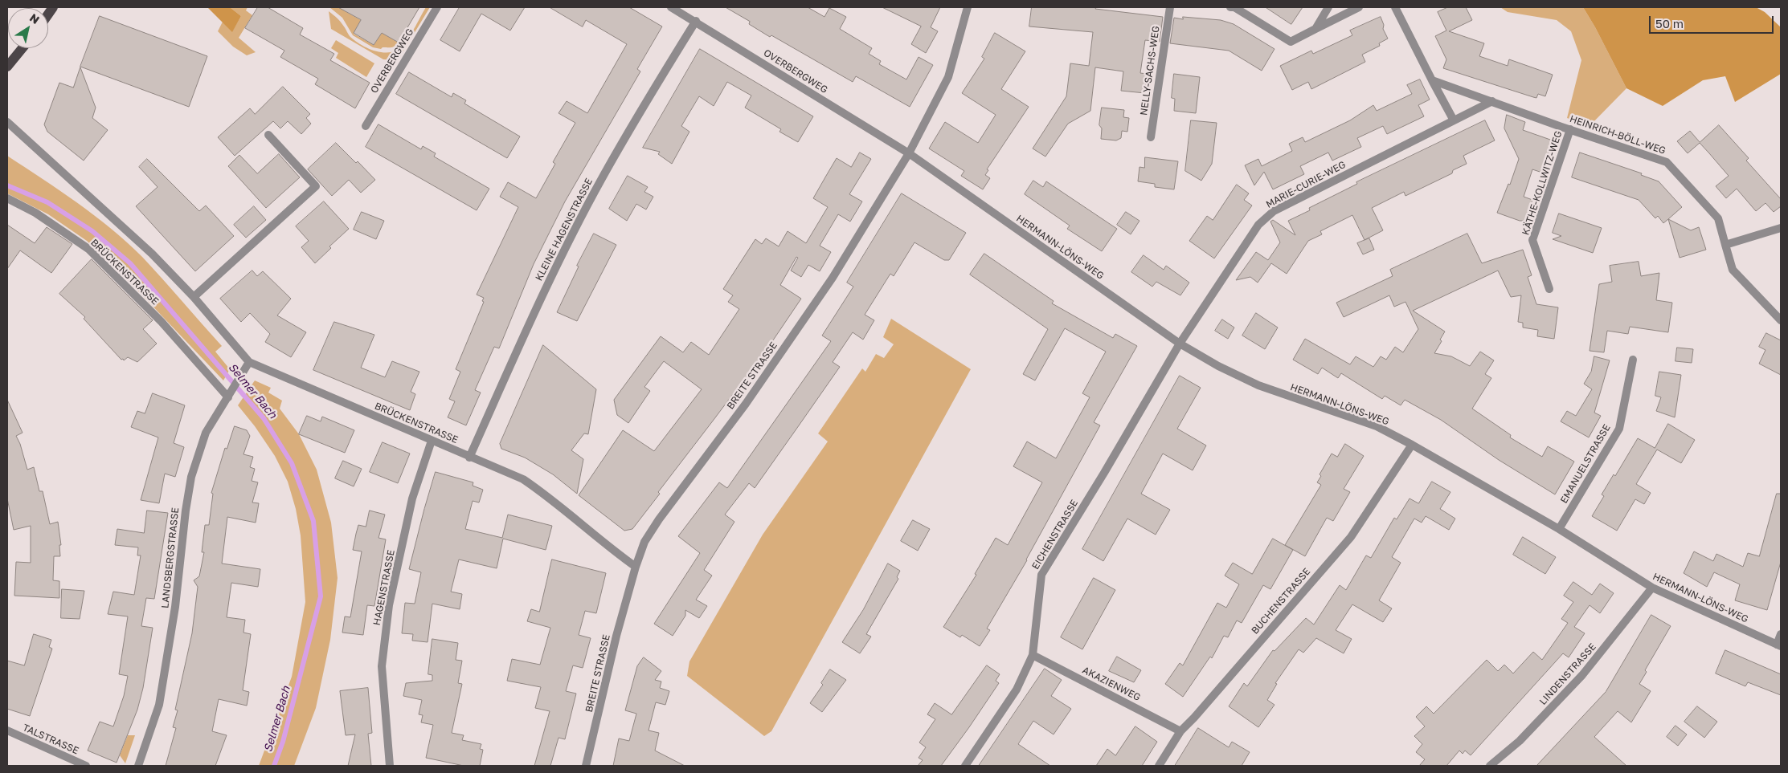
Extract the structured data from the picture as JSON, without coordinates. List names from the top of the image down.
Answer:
{
  "streets": {
    "street": [
      "OVERBERGWEG",
      "NELLY-SACHS-WEG",
      "HEINRICH-BÖLL-WEG",
      "KÄTHE-KOLLWITZ-WEG",
      "MARIE-CURIE-WEG",
      "KLEINE HAGENSTRASSE",
      "HERMANN-LÖNS-WEG",
      "BRÜCKENSTRASSE",
      "BREITE STRASSE",
      "EMANUELSTRASSE",
      "EICHENSTRASSE",
      "LANDSBERGSTRASSE",
      "HAGENSTRASSE",
      "BUCHENSTRASSE",
      "LINDENSTRASSE",
      "AKAZIENWEG",
      "TALSTRASSE"
    ]
  },
  "crossings": [
    ["OVERBERGWEG", "KLEINE HAGENSTRASSE"],
    ["OVERBERGWEG", "HERMANN-LÖNS-WEG"],
    ["OVERBERGWEG", "BREITE STRASSE"],
    ["HEINRICH-BÖLL-WEG", "KÄTHE-KOLLWITZ-WEG"],
    ["HEINRICH-BÖLL-WEG", "MARIE-CURIE-WEG"],
    ["MARIE-CURIE-WEG", "HERMANN-LÖNS-WEG"],
    ["MARIE-CURIE-WEG", "EICHENSTRASSE"],
    ["KLEINE HAGENSTRASSE", "BRÜCKENSTRASSE"],
    ["HERMANN-LÖNS-WEG", "BREITE STRASSE"],
    ["HERMANN-LÖNS-WEG", "EMANUELSTRASSE"],
    ["HERMANN-LÖNS-WEG", "EICHENSTRASSE"],
    ["HERMANN-LÖNS-WEG", "BUCHENSTRASSE"],
    ["HERMANN-LÖNS-WEG", "LINDENSTRASSE"],
    ["BRÜCKENSTRASSE", "BREITE STRASSE"],
    ["BRÜCKENSTRASSE", "LANDSBERGSTRASSE"],
    ["BRÜCKENSTRASSE", "HAGENSTRASSE"],
    ["EICHENSTRASSE", "AKAZIENWEG"],
    ["BUCHENSTRASSE", "AKAZIENWEG"]
  ],
  "water": ["Selmer Bach"],
  "scale_bar": "50 m",
  "north": "top right"
}
